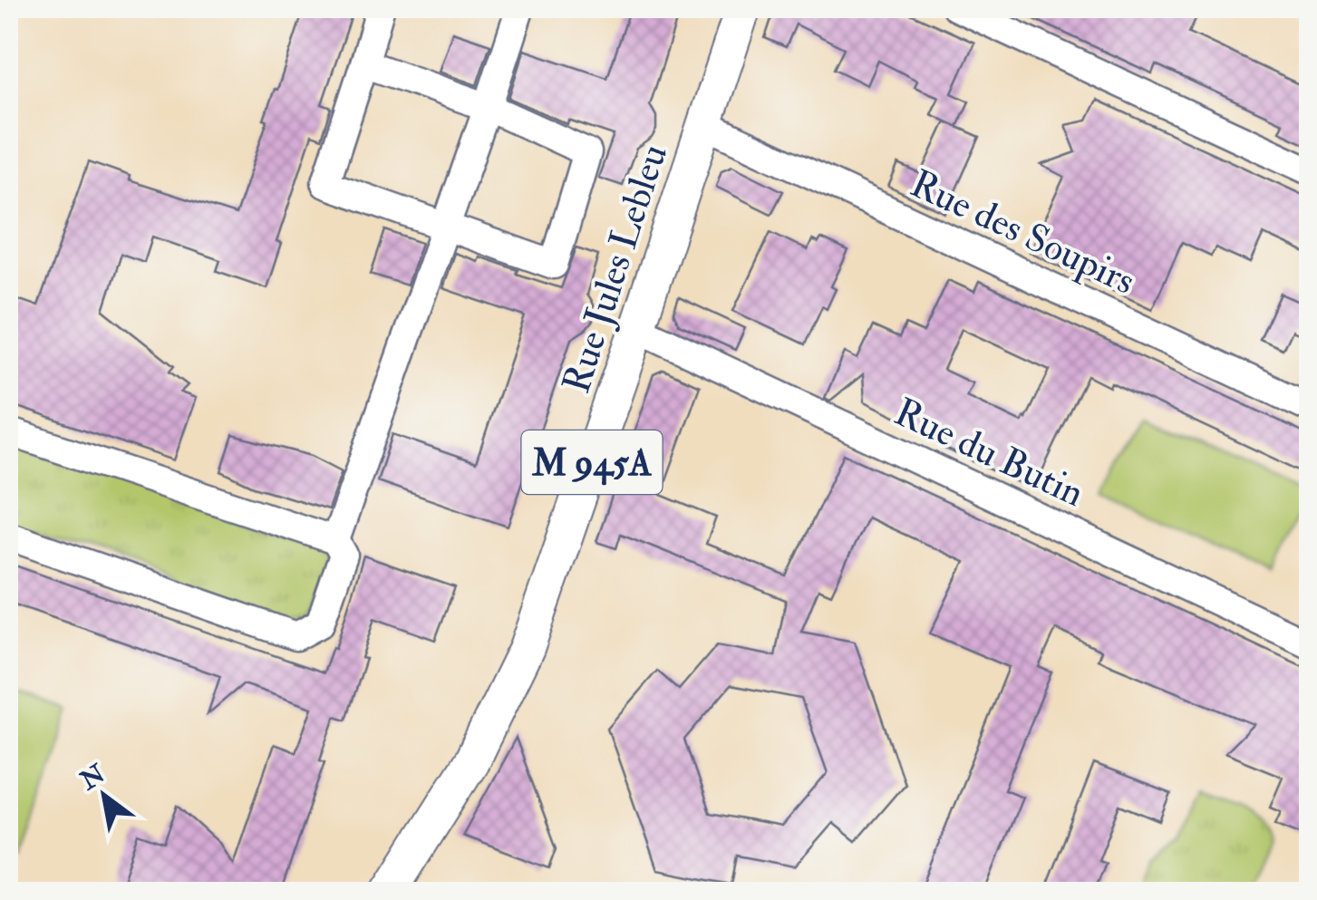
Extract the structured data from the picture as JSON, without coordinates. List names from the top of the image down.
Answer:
{
  "streets": {
    "main road": ["Rue Jules Lebleu", "M 945A"],
    "street": ["Rue des Soupirs", "Rue du Butin"]
  },
  "crossings": [
    ["Rue des Soupirs", "Rue Jules Lebleu"],
    ["Rue Jules Lebleu", "Rue du Butin"]
  ],
  "north": "top left"
}
